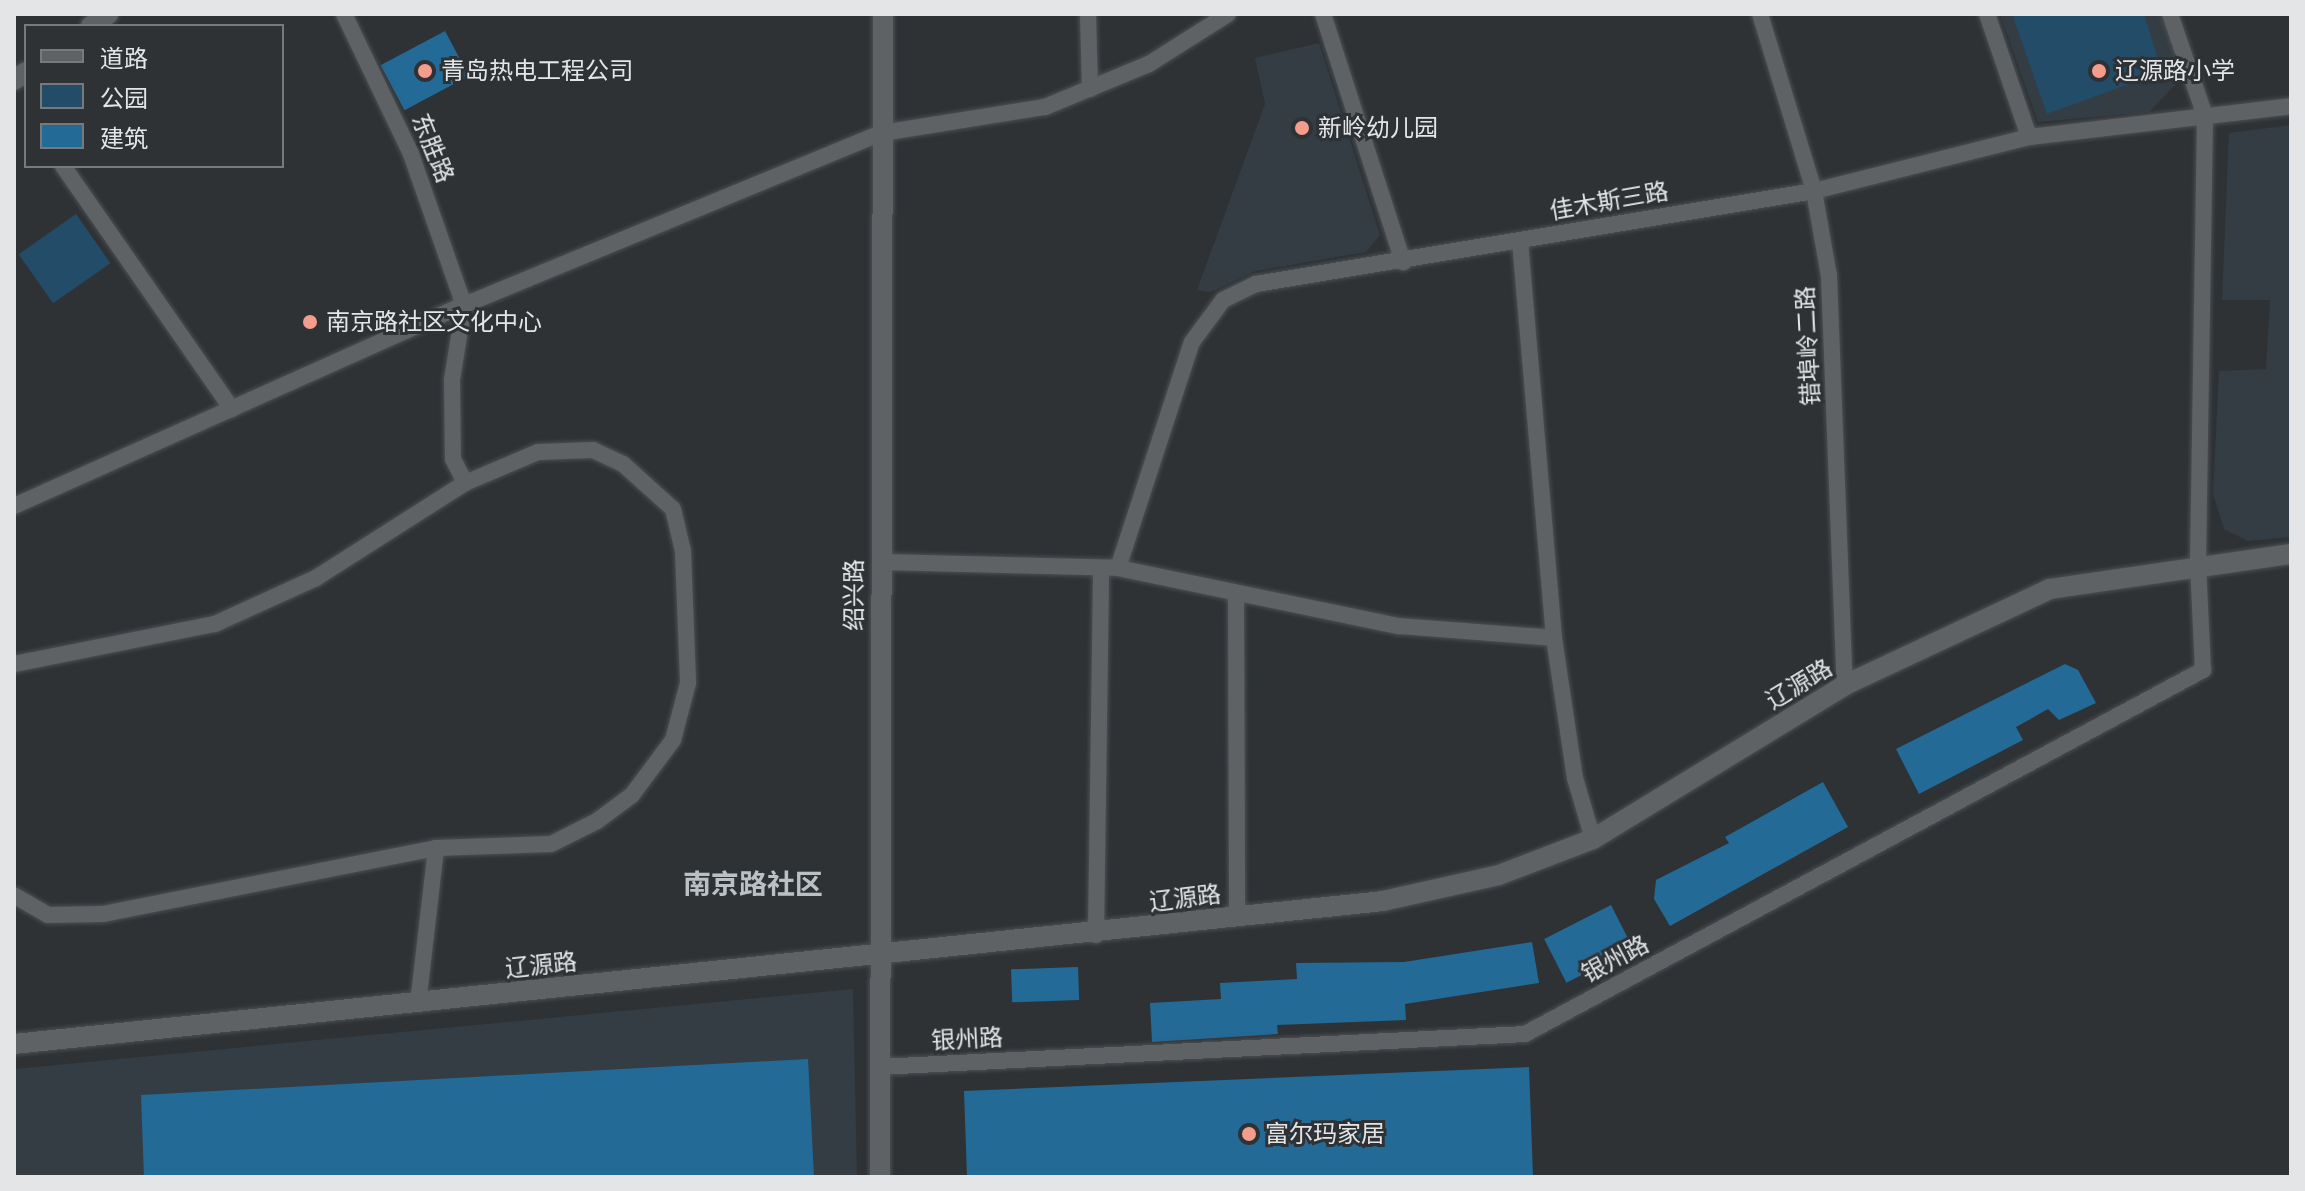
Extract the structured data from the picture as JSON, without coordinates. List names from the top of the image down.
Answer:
{
  "streets": {
    "street": [
      "东胜路",
      "佳木斯三路",
      "错埠岭二路",
      "绍兴路",
      "辽源路",
      "银州路"
    ]
  },
  "crossings": [
    ["佳木斯三路", "错埠岭二路"],
    ["佳木斯三路", "辽源路"],
    ["错埠岭二路", "辽源路"],
    ["绍兴路", "辽源路"],
    ["绍兴路", "银州路"],
    ["辽源路", "银州路"]
  ],
  "districts": ["南京路社区"],
  "places": [
    "青岛热电工程公司",
    "辽源路小学",
    "新岭幼儿园",
    "南京路社区文化中心",
    "富尔玛家居"
  ],
  "legend": ["道路", "公园", "建筑"]
}
